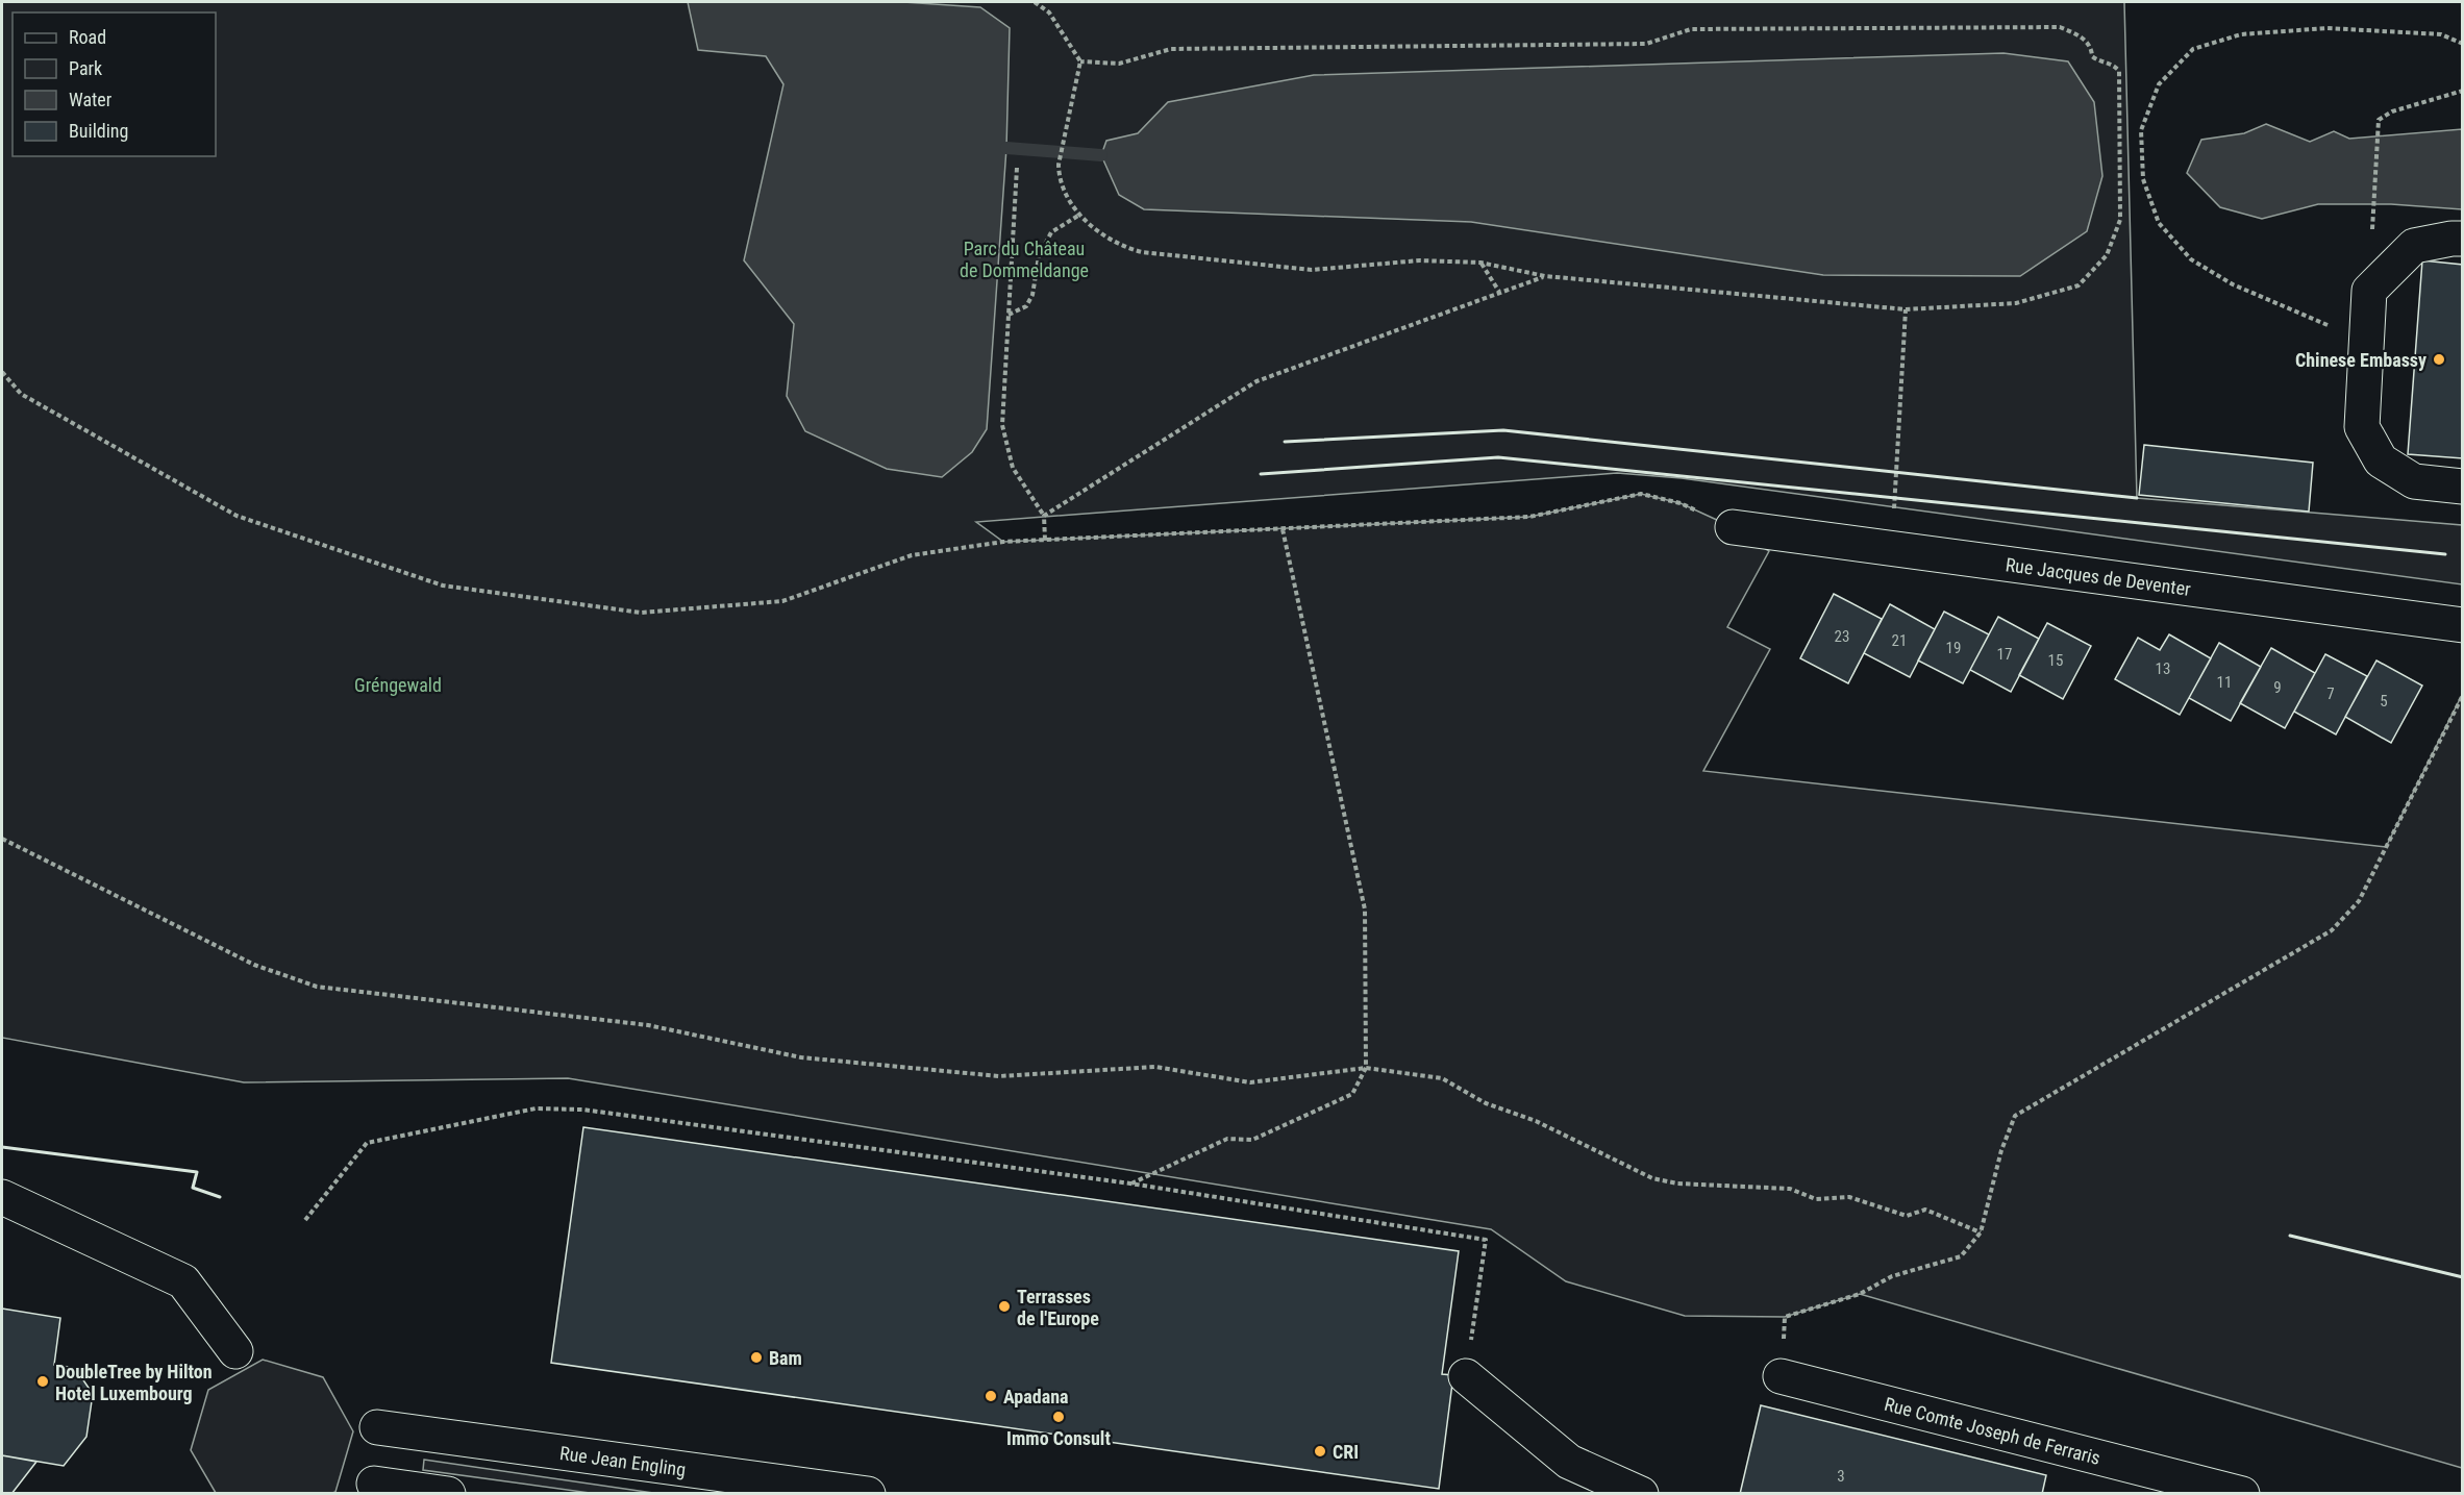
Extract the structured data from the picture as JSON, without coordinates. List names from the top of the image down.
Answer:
{
  "streets": {
    "street": ["Rue Jacques de Deventer", "Rue Comte Joseph de Ferraris", "Rue Jean Engling"]
  },
  "parks": ["Parc du Château de Dommeldange", "Gréngewald"],
  "places": [
    "Chinese Embassy",
    "Terrasses de l'Europe",
    "Bam",
    "DoubleTree by Hilton Hotel Luxembourg",
    "Apadana",
    "Immo Consult",
    "CRI"
  ],
  "house_numbers": [
    "23",
    "21",
    "19",
    "17",
    "15",
    "13",
    "11",
    "9",
    "7",
    "5",
    "3"
  ],
  "legend": [
    "Road",
    "Park",
    "Water",
    "Building"
  ]
}
